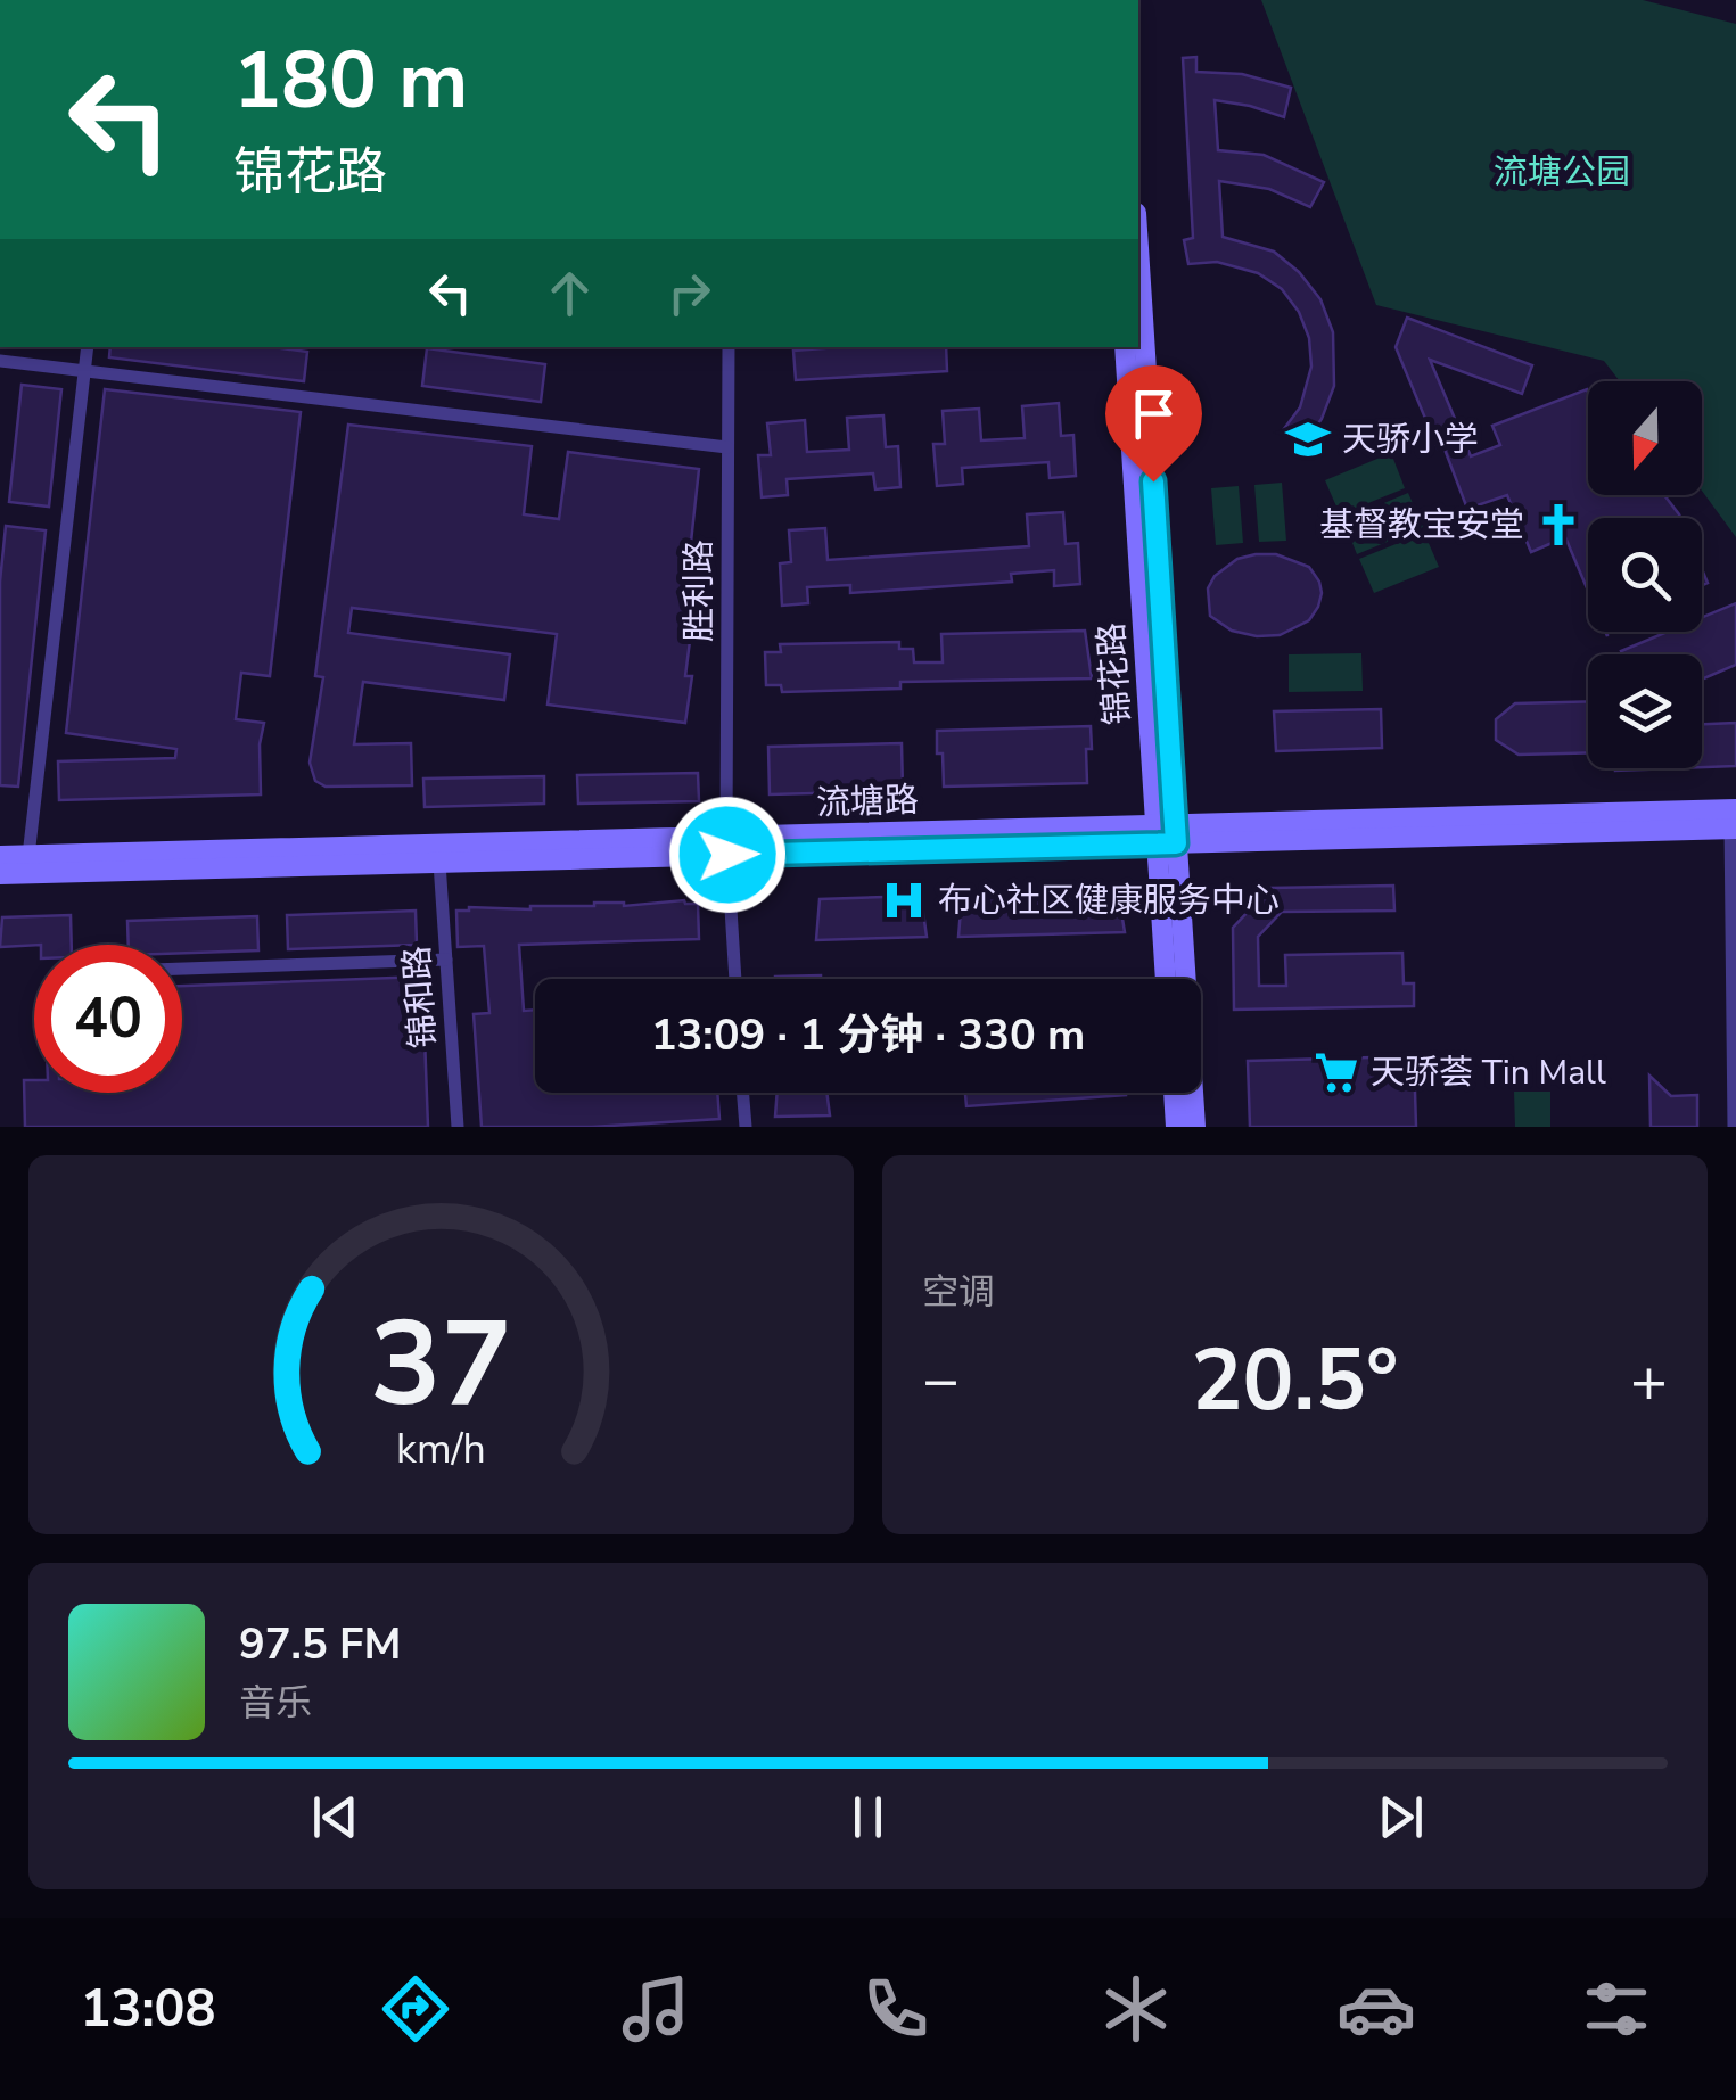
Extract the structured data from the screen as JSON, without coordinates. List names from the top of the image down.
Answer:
{
  "streets": {
    "street": [
      "胜利路",
      "锦花路",
      "流塘路",
      "锦和路"
    ]
  },
  "crossings": [
    ["胜利路", "流塘路"],
    ["锦花路", "流塘路"],
    ["流塘路", "锦和路"]
  ],
  "parks": ["流塘公园"],
  "places": {
    "school or university": ["天骄小学"],
    "church": ["基督教宝安堂"],
    "hospital": ["布心社区健康服务中心"],
    "supermarket": ["天骄荟 Tin Mall"]
  },
  "north": "bottom",
  "page": {
    "turn": ["180 m", "锦花路"],
    "limit": "40",
    "trip": "13:09 · 1 分钟 · 330 m",
    "tile": "空调",
    "heat": ["−", "20.5°", "+"],
    "song": ["97.5 FM", "音乐"],
    "tabs": "13:08",
    "gauge": ["37", "km/h"]
  }
}
